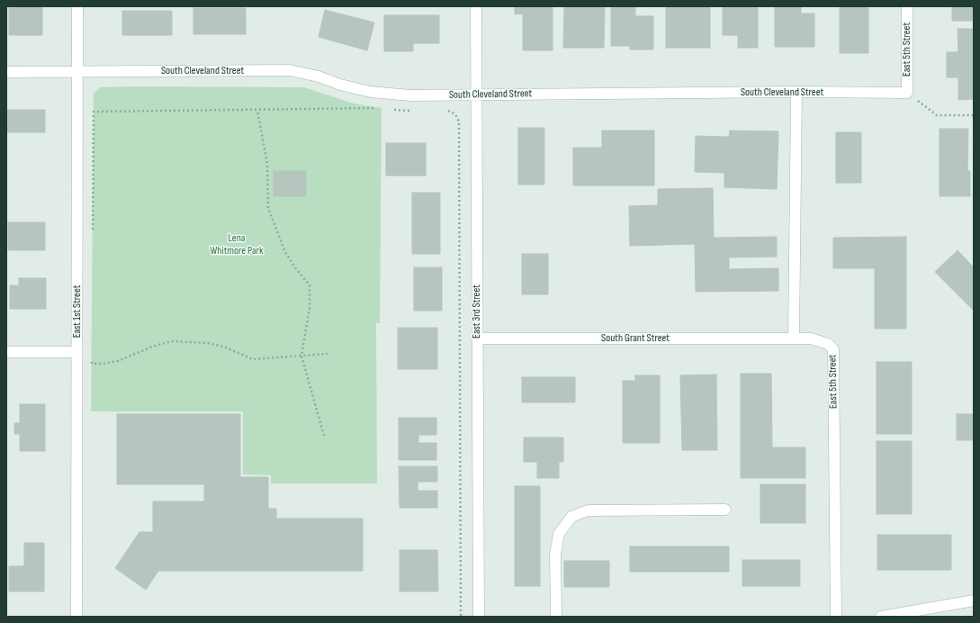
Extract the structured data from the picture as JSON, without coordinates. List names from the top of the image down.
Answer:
{
  "streets": {
    "street": [
      "East 5th Street",
      "South Cleveland Street",
      "East 1st Street",
      "East 3rd Street",
      "South Grant Street"
    ]
  },
  "crossings": [
    ["East 5th Street", "South Cleveland Street"],
    ["East 5th Street", "South Grant Street"],
    ["South Cleveland Street", "East 1st Street"],
    ["South Cleveland Street", "East 3rd Street"],
    ["East 3rd Street", "South Grant Street"]
  ],
  "parks": ["Lena Whitmore Park"]
}
